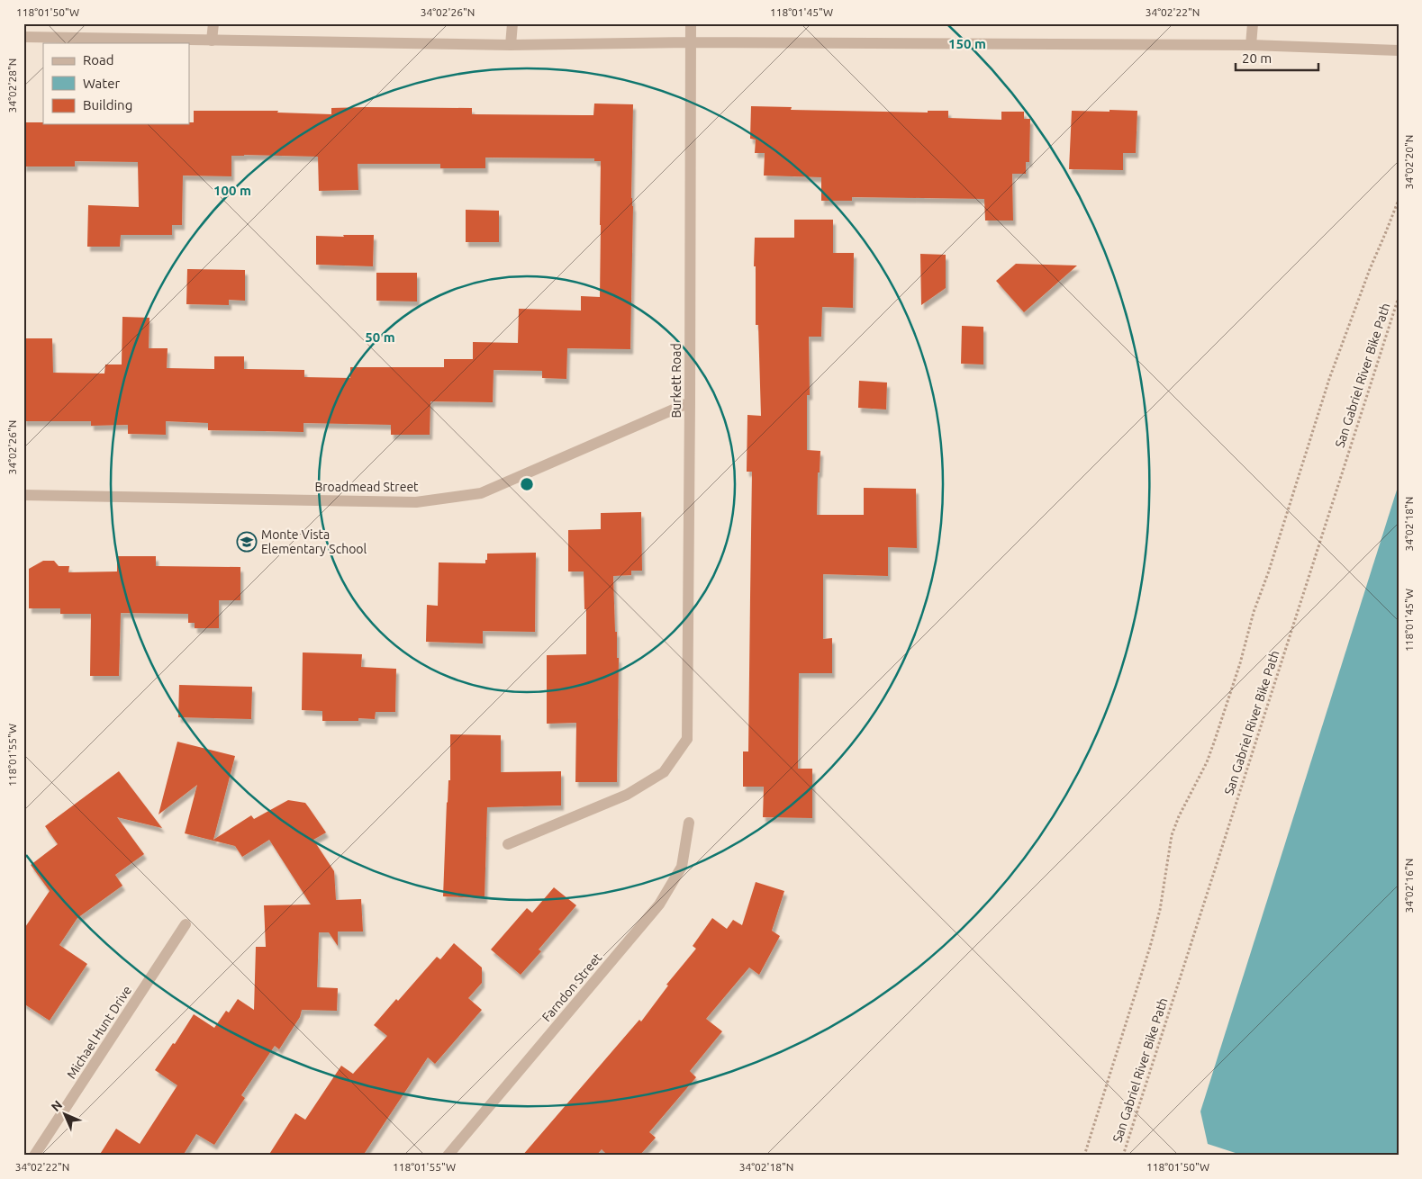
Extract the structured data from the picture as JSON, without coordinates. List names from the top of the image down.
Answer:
{
  "streets": {
    "street": [
      "Burkett Road",
      "Broadmead Street",
      "Farndon Street",
      "Michael Hunt Drive"
    ],
    "path": ["San Gabriel River Bike Path"]
  },
  "crossings": [
    ["Burkett Road", "Broadmead Street"]
  ],
  "places": {
    "school or university": ["Monte Vista Elementary School"]
  },
  "legend": ["Road", "Water", "Building"],
  "scale_bar": "20 m",
  "north": "top left",
  "coordinates": [
    "118°01'50\"W",
    "34°02'26\"N",
    "118°01'45\"W",
    "34°02'22\"N",
    "34°02'28\"N",
    "34°02'20\"N",
    "34°02'18\"N",
    "118°01'55\"W",
    "34°02'16\"N"
  ],
  "rings": ["150 m", "100 m", "50 m"]
}
